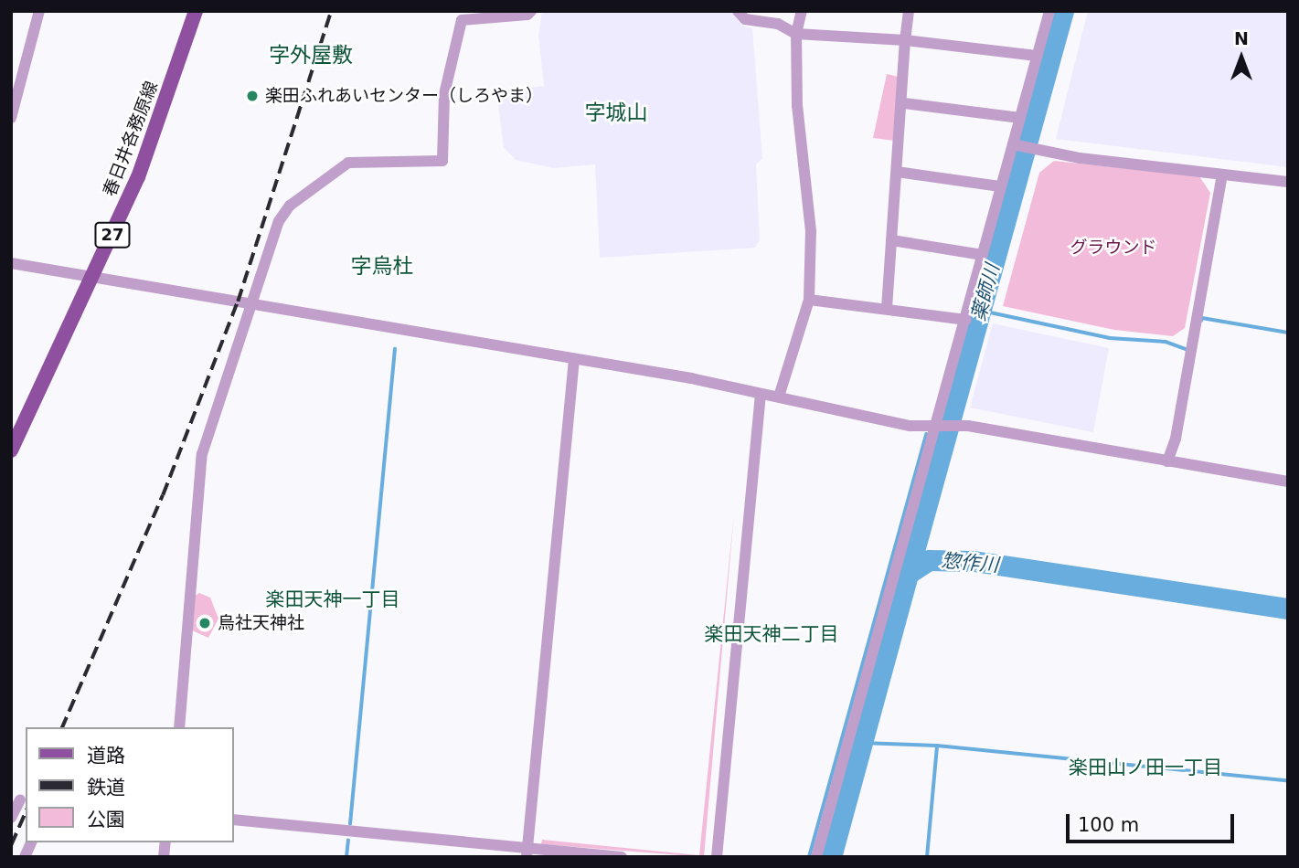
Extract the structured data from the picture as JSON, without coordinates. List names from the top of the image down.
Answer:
{
  "streets": {
    "main road": ["春日井各務原線", "27"]
  },
  "districts": [
    "字外屋敷",
    "字城山",
    "字烏杜",
    "楽田天神一丁目",
    "楽田天神二丁目",
    "楽田山ノ田一丁目"
  ],
  "water": ["薬師川", "惣作川"],
  "parks": ["グラウンド"],
  "places": ["楽田ふれあいセンター（しろやま）", "烏社天神社"],
  "legend": ["道路", "鉄道", "公園"],
  "scale_bar": "100 m",
  "north": "top"
}
